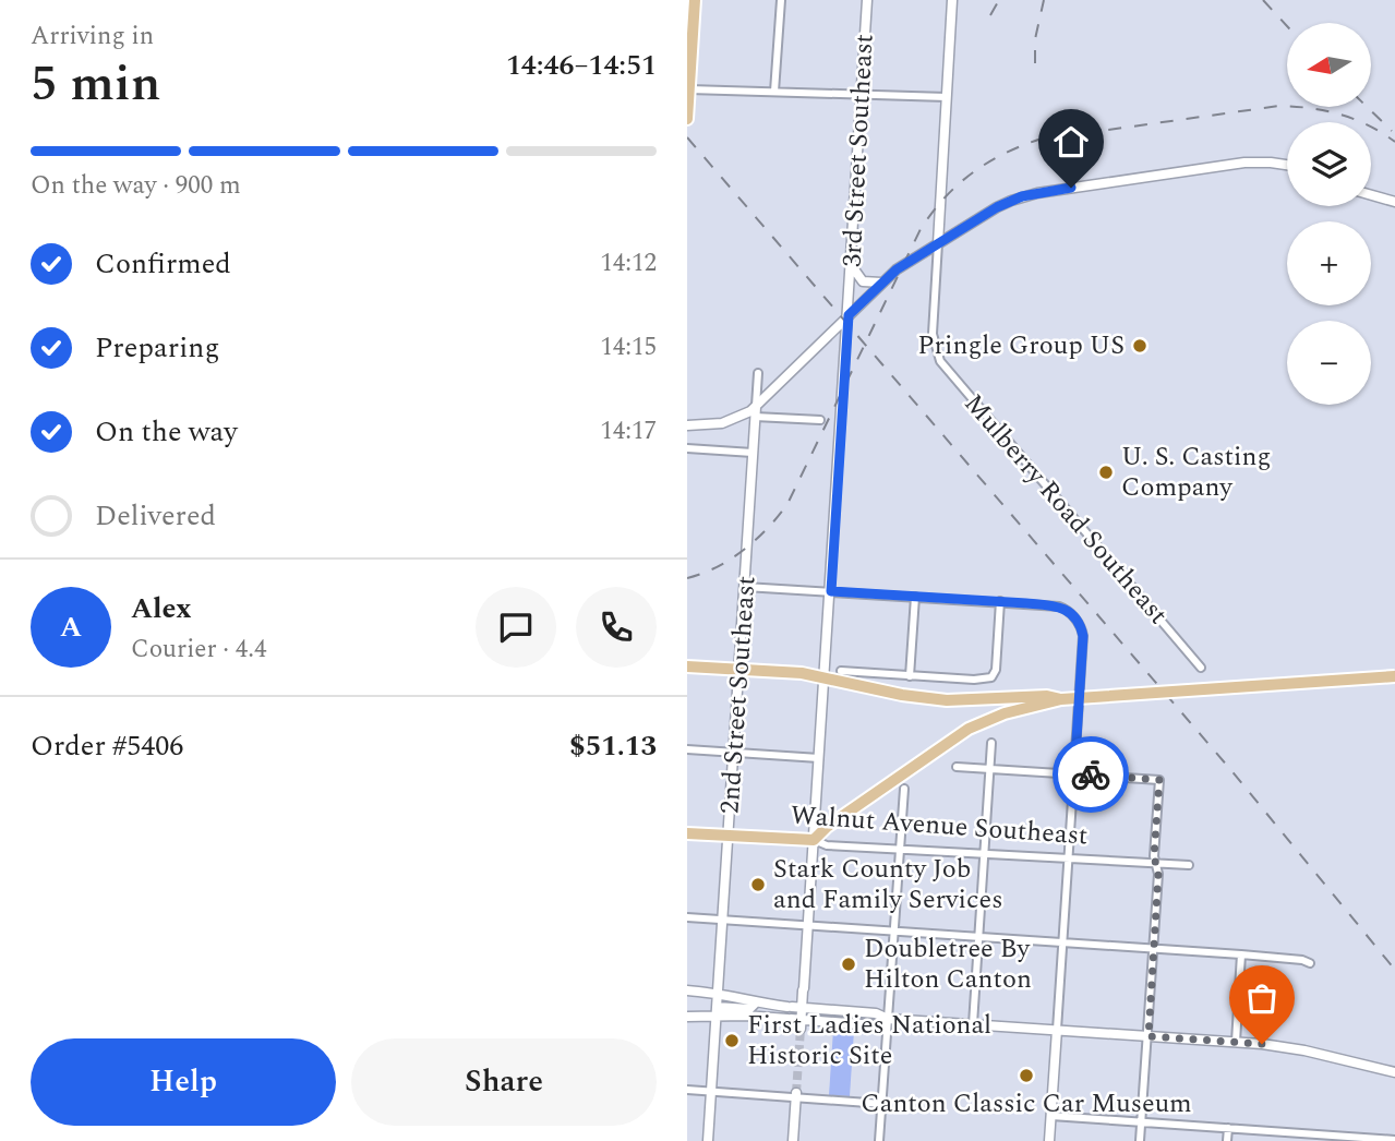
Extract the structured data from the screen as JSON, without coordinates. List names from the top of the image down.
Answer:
{
  "streets": {
    "main road": ["Walnut Avenue Southeast"],
    "street": ["3rd Street Southeast", "Mulberry Road Southeast", "2nd Street Southeast"]
  },
  "crossings": [
    ["3rd Street Southeast", "Walnut Avenue Southeast"],
    ["2nd Street Southeast", "Walnut Avenue Southeast"]
  ],
  "places": [
    "Pringle Group US",
    "U. S. Casting Company",
    "Stark County Job and Family Services",
    "Doubletree By Hilton Canton",
    "First Ladies National Historic Site",
    "Canton Classic Car Museum"
  ],
  "north": "left",
  "page": {
    "heading": ["5 min", "Arriving in", "14:46–14:51"],
    "panel": [
      "Alex",
      "Courier · 4.4",
      "Order #5406",
      "$51.13"
    ],
    "map_buttons": ["+", "−"],
    "bar": "On the way · 900 m",
    "list": [
      ["Confirmed", "14:12"],
      ["Preparing", "14:15"],
      ["On the way", "14:17"],
      "Delivered"
    ],
    "round": "A",
    "buttons": ["Help", "Share"]
  }
}
